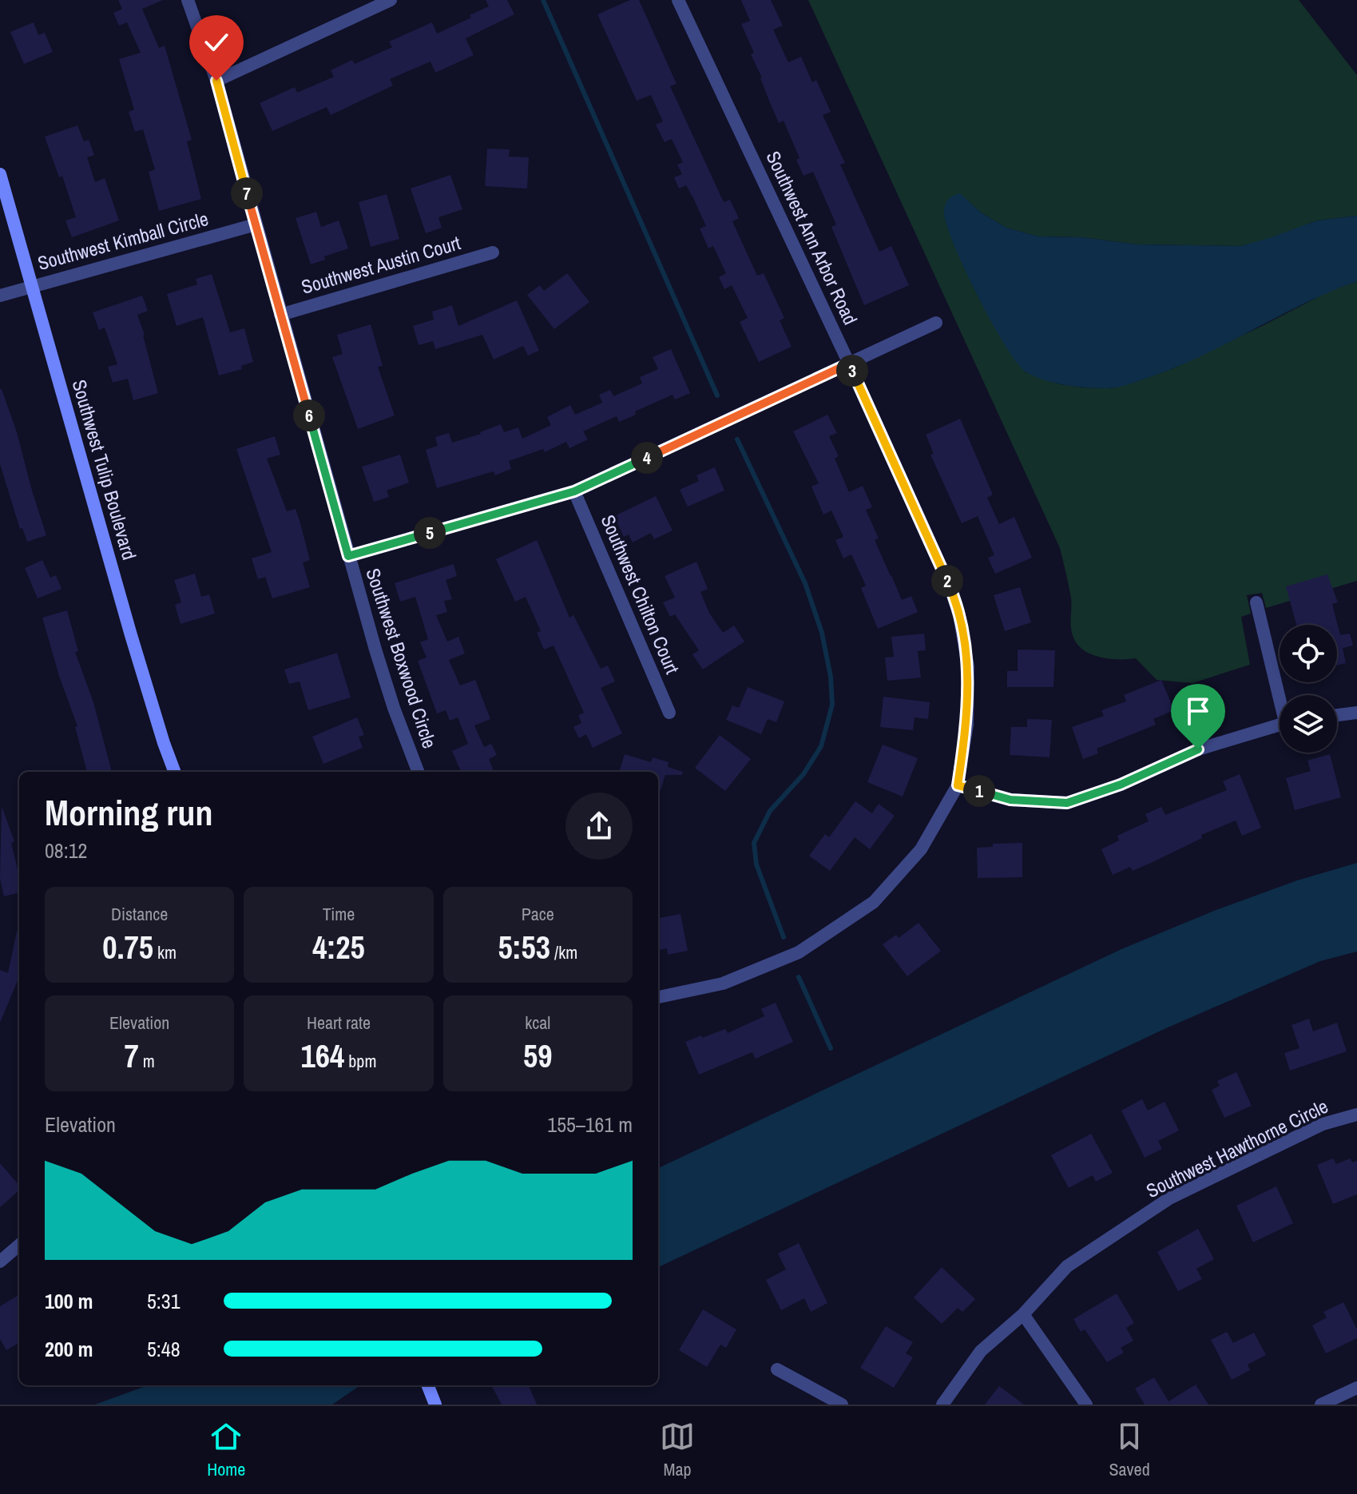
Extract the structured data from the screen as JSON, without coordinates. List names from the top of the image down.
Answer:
{
  "streets": {
    "street": [
      "Southwest Ann Arbor Road",
      "Southwest Kimball Circle",
      "Southwest Austin Court",
      "Southwest Tulip Boulevard",
      "Southwest Chilton Court",
      "Southwest Boxwood Circle",
      "Southwest Hawthorne Circle"
    ]
  },
  "crossings": [
    ["Southwest Kimball Circle", "Southwest Tulip Boulevard"],
    ["Southwest Kimball Circle", "Southwest Boxwood Circle"],
    ["Southwest Austin Court", "Southwest Boxwood Circle"]
  ],
  "page": {
    "pins": [
      "7",
      "3",
      "6",
      "4",
      "5",
      "2",
      "1"
    ],
    "heading": ["Morning run", "08:12"],
    "stats": [
      ["Distance", "0.75 km"],
      ["Time", "4:25"],
      ["Pace", "5:53 /km"],
      ["Elevation", "7 m"],
      ["Heart rate", "164 bpm"],
      ["kcal", "59"]
    ],
    "chart": ["Elevation", "155–161 m"],
    "list": [
      {
        "name": "100 m",
        "note": "5:31"
      },
      {
        "name": "200 m",
        "note": "5:48"
      }
    ],
    "tabs": ["Home", "Map", "Saved"]
  }
}
